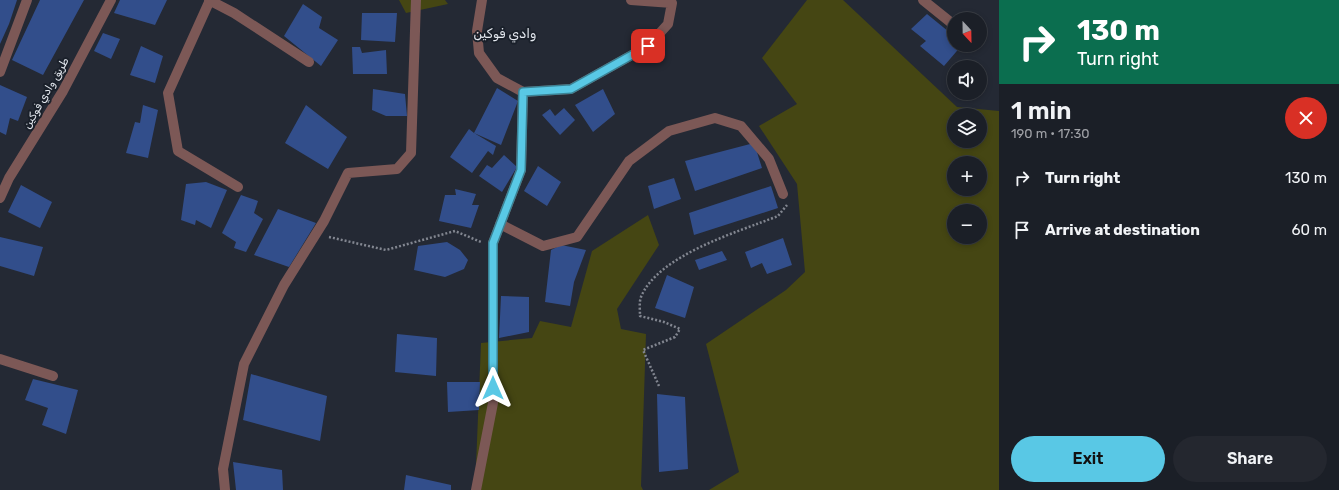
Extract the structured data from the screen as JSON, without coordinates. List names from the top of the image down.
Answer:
{
  "streets": {
    "street": ["طريق وادي فوکين"]
  },
  "districts": ["وادي فوكين"],
  "north": "bottom",
  "page": {
    "turn": ["130 m", "Turn right"],
    "map_buttons": ["+", "−"],
    "heading": ["1 min", "190 m · 17:30"],
    "list": [
      {
        "name": "Turn right",
        "value": "130 m"
      },
      {
        "name": "Arrive at destination",
        "value": "60 m"
      }
    ],
    "buttons": ["Exit", "Share"]
  }
}
